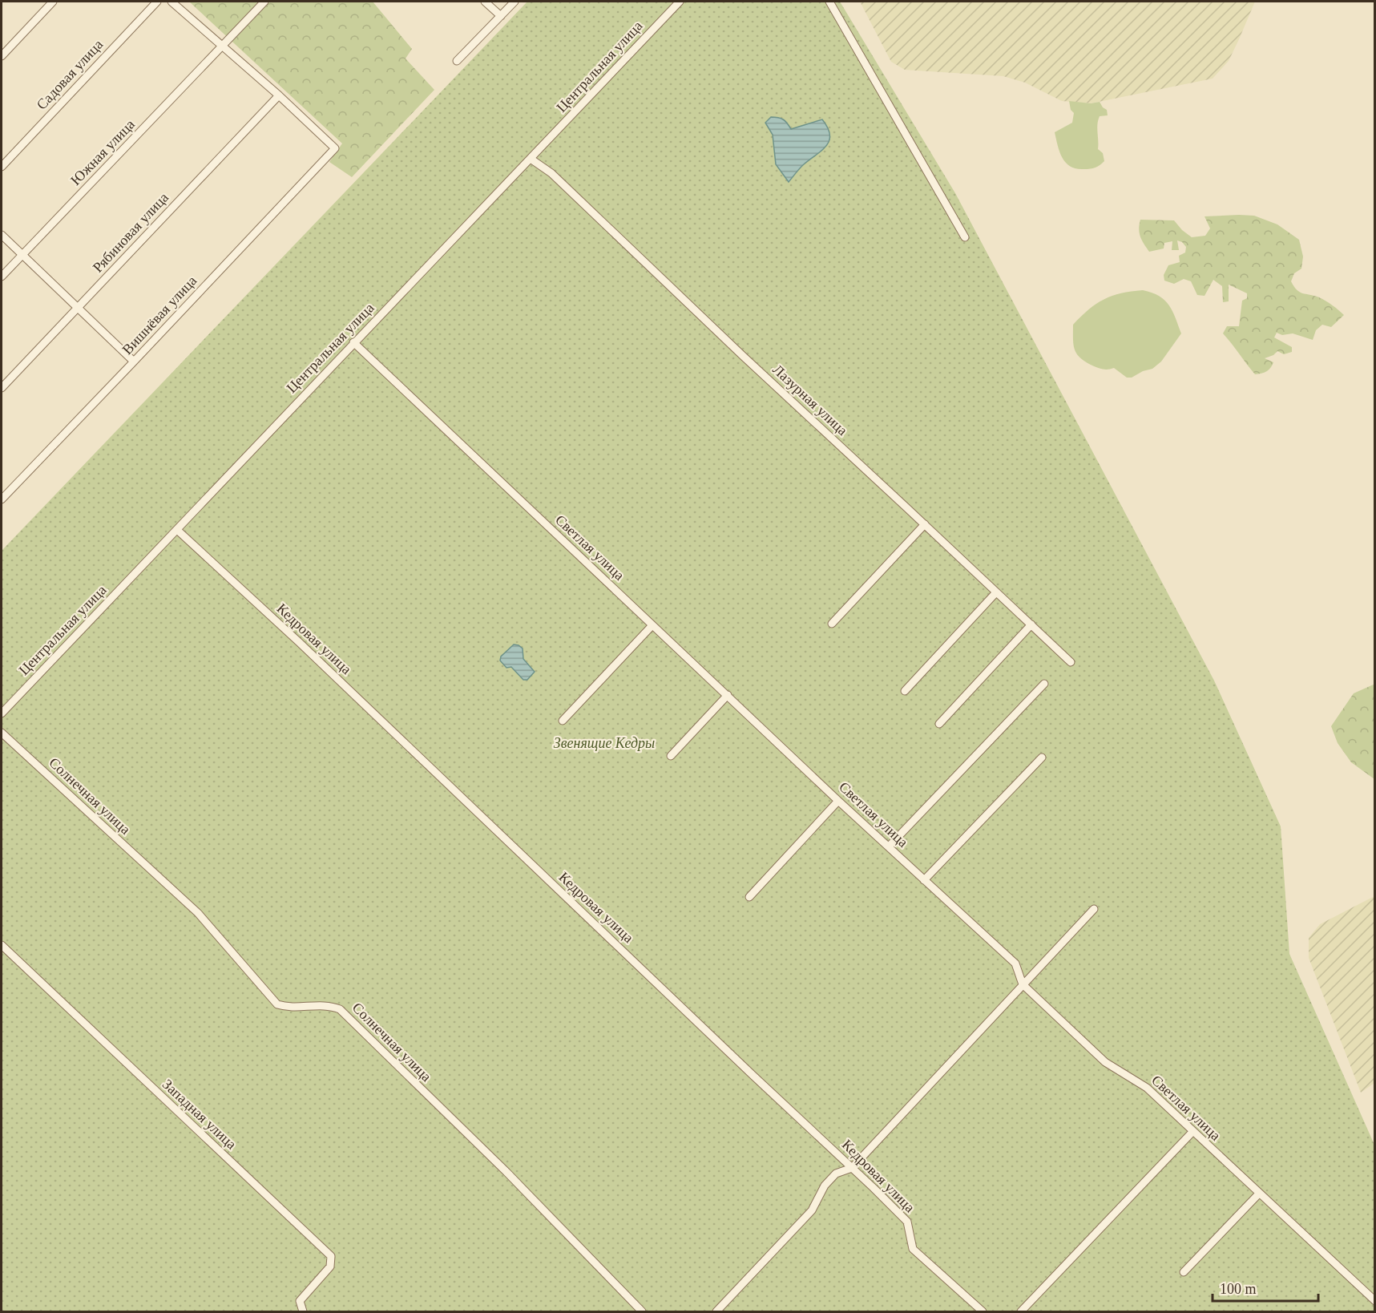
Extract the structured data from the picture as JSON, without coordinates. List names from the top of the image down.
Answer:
{
  "streets": {
    "street": [
      "Центральная улица",
      "Садовая улица",
      "Южная улица",
      "Рябиновая улица",
      "Вишнёвая улица",
      "Лазурная улица",
      "Светлая улица",
      "Кедровая улица",
      "Солнечная улица",
      "Западная улица"
    ]
  },
  "crossings": [
    ["Центральная улица", "Лазурная улица"],
    ["Центральная улица", "Светлая улица"],
    ["Центральная улица", "Кедровая улица"],
    ["Рябиновая улица", "Вишнёвая улица"]
  ],
  "parks": ["Звенящие Кедры"],
  "scale_bar": "100 m"
}
